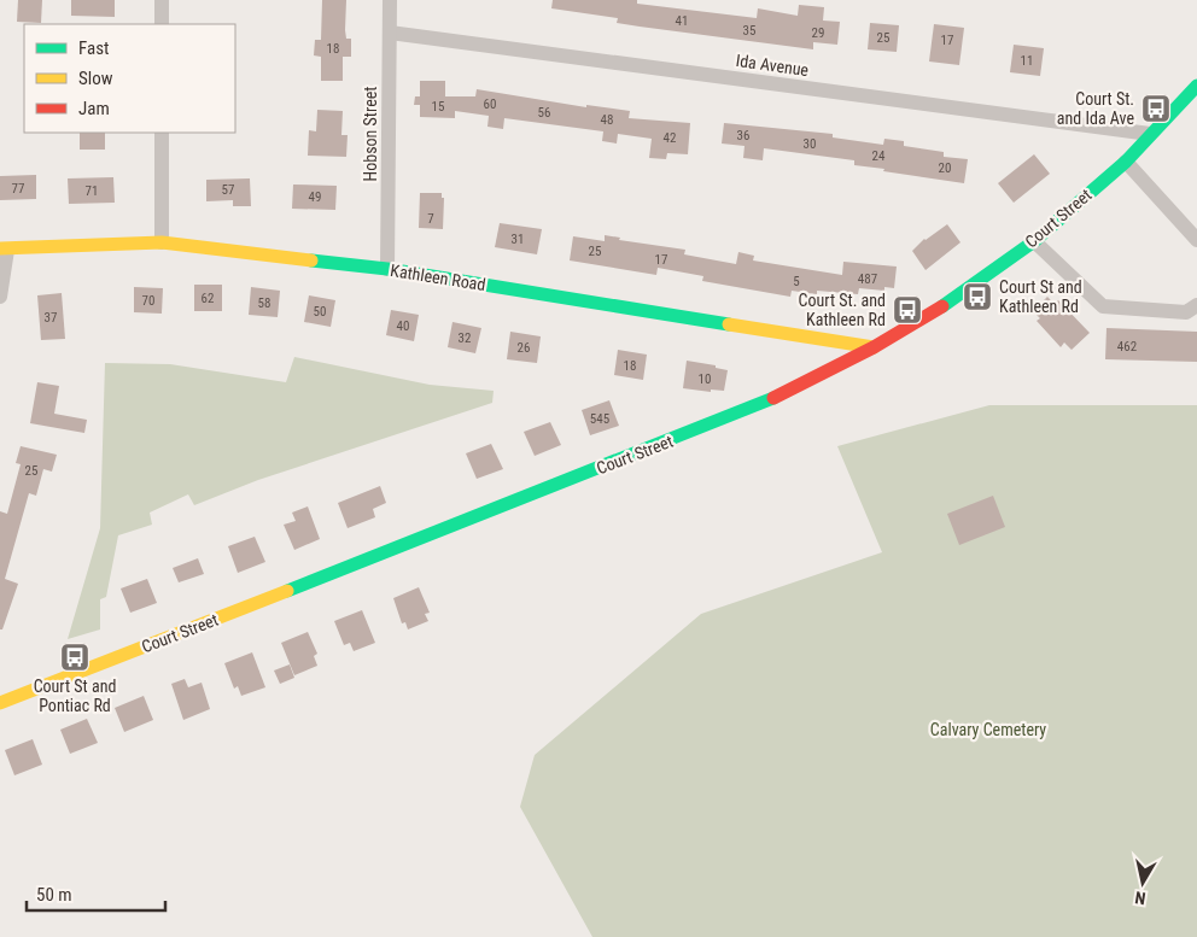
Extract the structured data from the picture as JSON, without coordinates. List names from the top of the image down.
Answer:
{
  "streets": {
    "street": [
      "Ida Avenue",
      "Hobson Street",
      "Court Street",
      "Kathleen Road"
    ]
  },
  "crossings": [
    ["Ida Avenue", "Hobson Street"],
    ["Ida Avenue", "Court Street"],
    ["Hobson Street", "Kathleen Road"],
    ["Court Street", "Kathleen Road"]
  ],
  "parks": ["Calvary Cemetery"],
  "places": {
    "bus stop": [
      "Court St. and Ida Ave",
      "Court St and Kathleen Rd",
      "Court St. and Kathleen Rd",
      "Court St and Pontiac Rd"
    ]
  },
  "house_numbers": [
    "41",
    "35",
    "29",
    "25",
    "17",
    "18",
    "11",
    "60",
    "15",
    "56",
    "48",
    "36",
    "42",
    "30",
    "24",
    "20",
    "77",
    "57",
    "71",
    "49",
    "7",
    "31",
    "25",
    "17",
    "487",
    "5",
    "62",
    "70",
    "58",
    "50",
    "37",
    "40",
    "32",
    "462",
    "26",
    "18",
    "10",
    "545",
    "25"
  ],
  "legend": ["Fast", "Slow", "Jam"],
  "scale_bar": "50 m",
  "north": "bottom"
}
